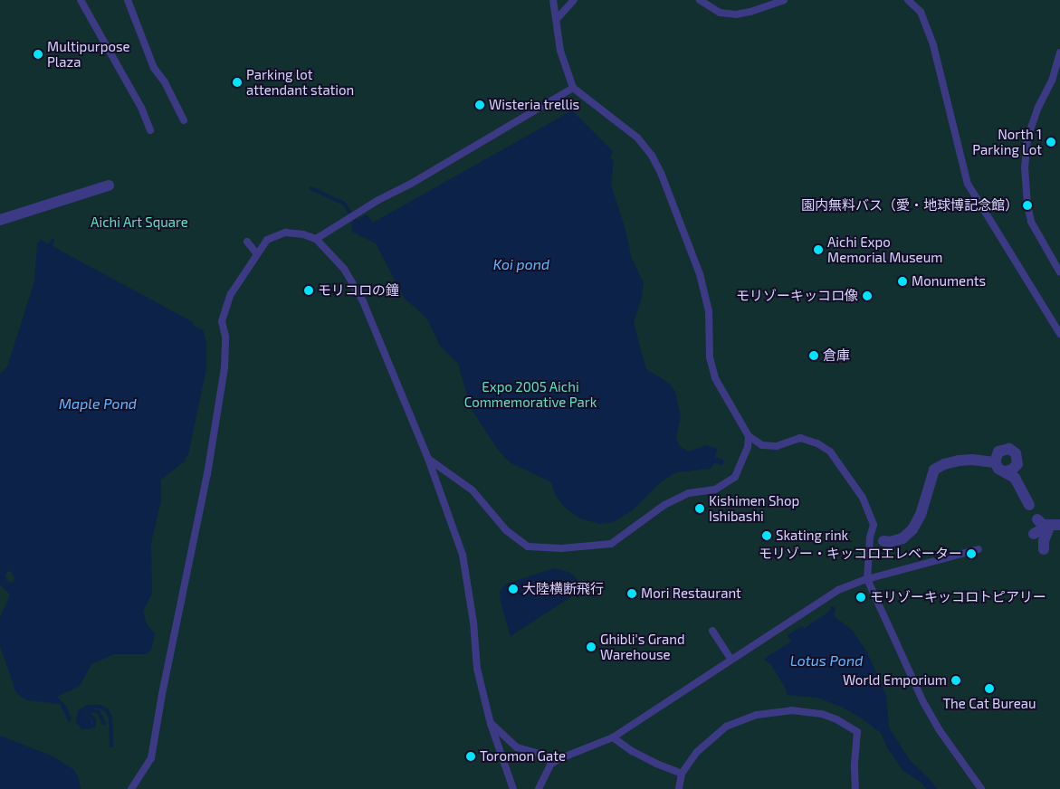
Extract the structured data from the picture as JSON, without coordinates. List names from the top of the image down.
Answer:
{
  "water": ["Koi pond", "Maple Pond", "Lotus Pond"],
  "parks": ["Aichi Art Square", "Expo 2005 Aichi Commemorative Park"],
  "places": [
    "Multipurpose Plaza",
    "Parking lot attendant station",
    "Wisteria trellis",
    "North 1 Parking Lot",
    "園内無料バス（愛・地球博記念館）",
    "Aichi Expo Memorial Museum",
    "Monuments",
    "モリコロの鐘",
    "モリゾーキッコロ像",
    "倉庫",
    "Kishimen Shop Ishibashi",
    "Skating rink",
    "モリゾー・キッコロエレベーター",
    "大陸横断飛行",
    "Mori Restaurant",
    "モリゾーキッコロトピアリー",
    "Ghibli's Grand Warehouse",
    "World Emporium",
    "The Cat Bureau",
    "Toromon Gate"
  ]
}
